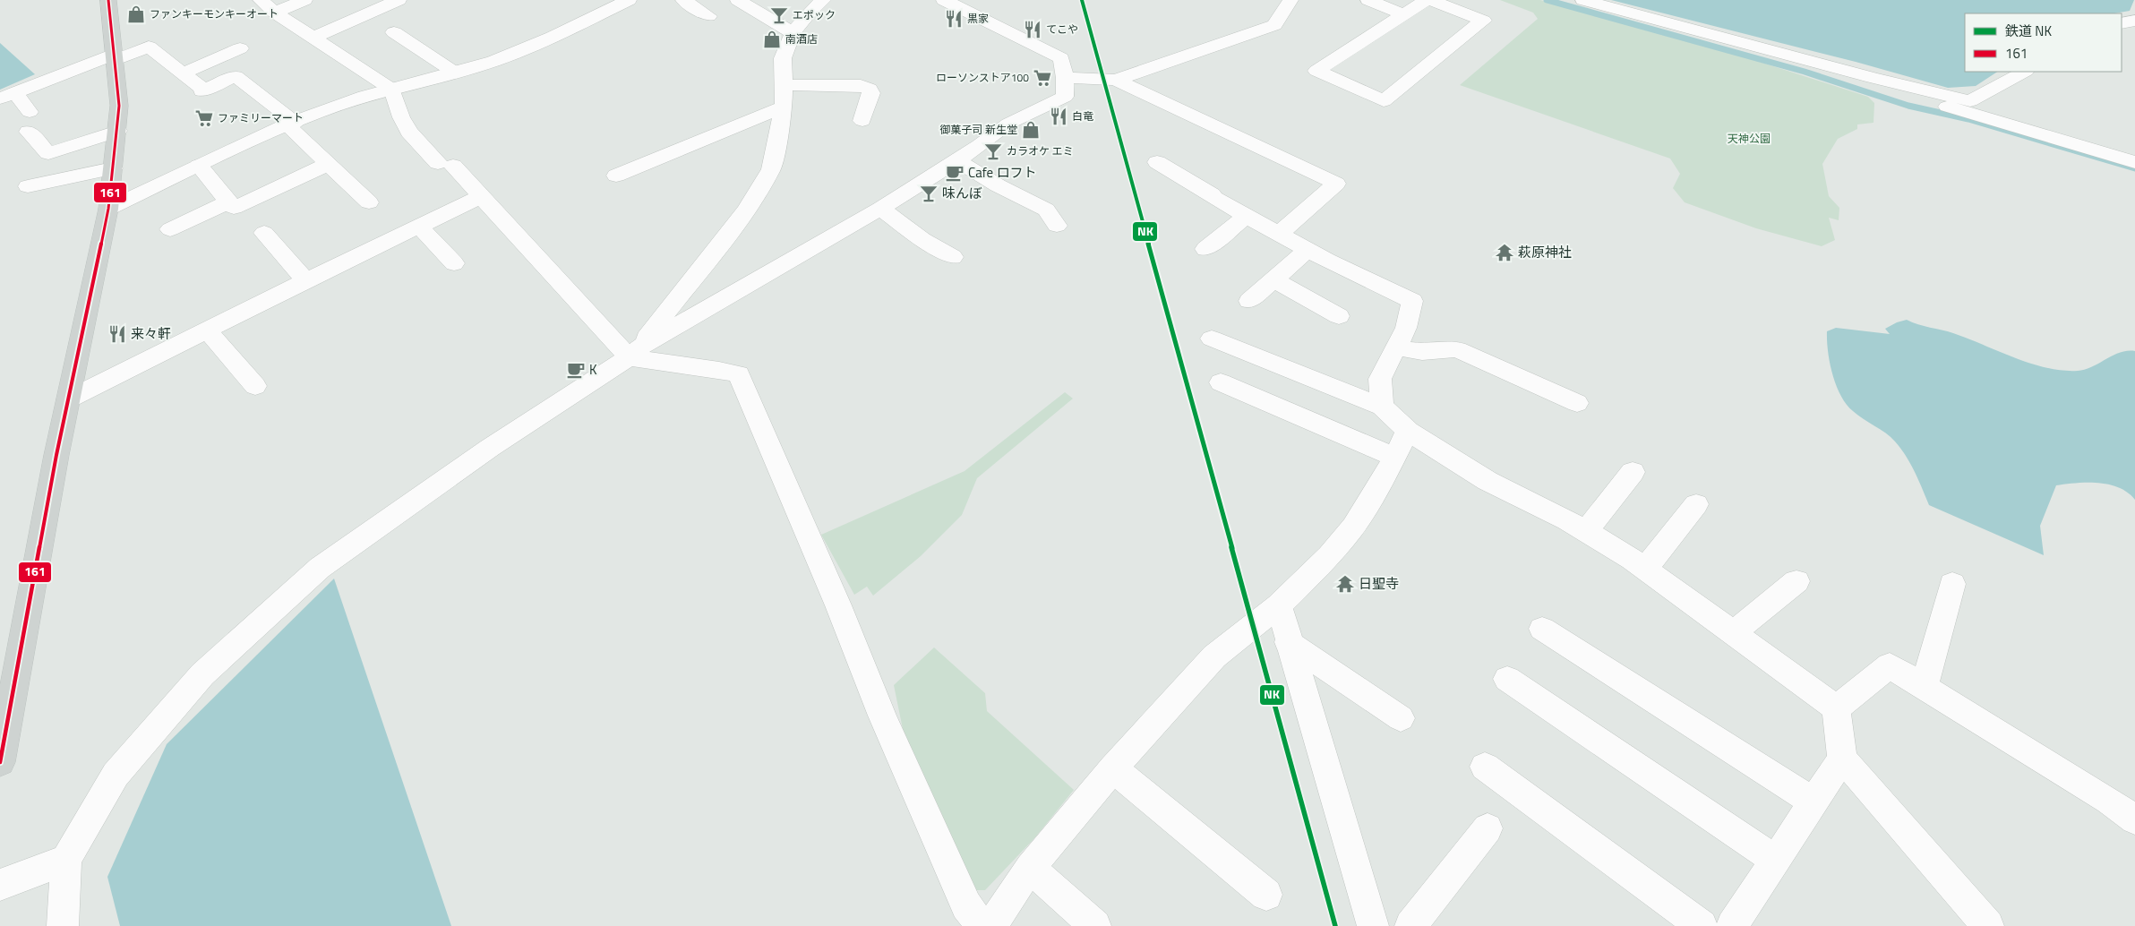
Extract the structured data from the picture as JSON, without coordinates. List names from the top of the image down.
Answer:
{
  "parks": ["天神公園"],
  "places": {
    "shop": ["ファンキーモンキーオート", "南酒店", "御菓子司 新生堂"],
    "bar": ["エポック", "カラオケ エミ", "味んぼ"],
    "restaurant": [
      "黒家",
      "てこや",
      "白竜",
      "来々軒"
    ],
    "supermarket": ["ローソンストア100", "ファミリーマート"],
    "cafe": ["Cafe ロフト", "K"],
    "temple": ["萩原神社", "日聖寺"]
  },
  "lines": ["rail line NK", "transit line 161"],
  "legend": ["鉄道 NK", "161"]
}
